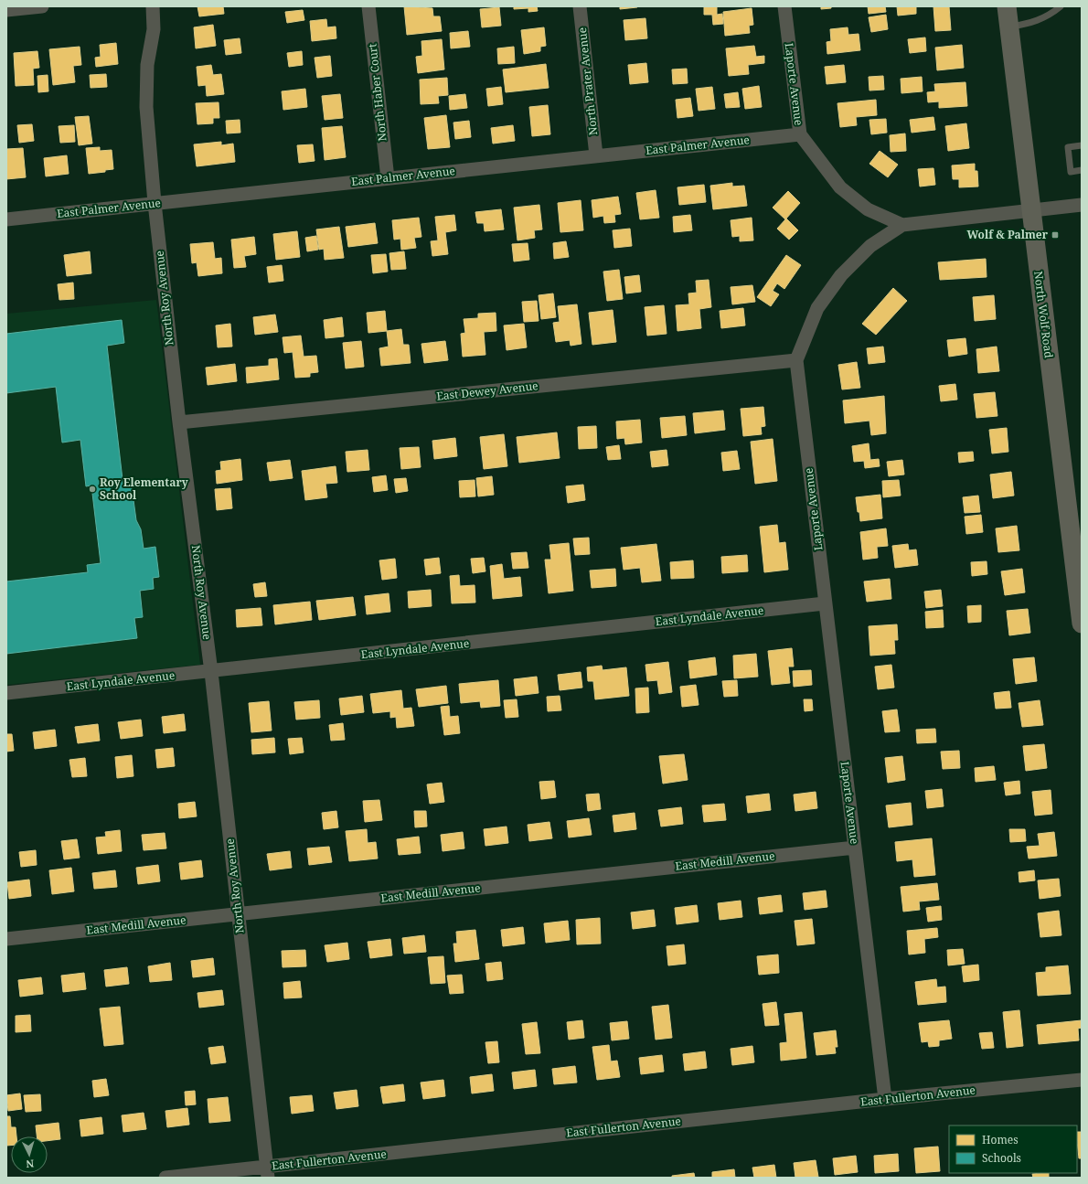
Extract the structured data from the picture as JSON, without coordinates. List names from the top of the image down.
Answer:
{
  "streets": {
    "main road": ["North Wolf Road"],
    "street": [
      "North Prater Avenue",
      "Laporte Avenue",
      "North Haber Court",
      "East Palmer Avenue",
      "North Roy Avenue",
      "East Dewey Avenue",
      "East Lyndale Avenue",
      "East Medill Avenue",
      "East Fullerton Avenue"
    ]
  },
  "crossings": [
    ["North Prater Avenue", "East Palmer Avenue"],
    ["Laporte Avenue", "East Palmer Avenue"],
    ["Laporte Avenue", "East Dewey Avenue"],
    ["Laporte Avenue", "East Lyndale Avenue"],
    ["Laporte Avenue", "East Medill Avenue"],
    ["Laporte Avenue", "East Fullerton Avenue"],
    ["North Haber Court", "East Palmer Avenue"],
    ["East Palmer Avenue", "North Roy Avenue"],
    ["North Roy Avenue", "East Dewey Avenue"],
    ["North Roy Avenue", "East Lyndale Avenue"],
    ["North Roy Avenue", "East Medill Avenue"],
    ["North Roy Avenue", "East Fullerton Avenue"]
  ],
  "places": {
    "transit": ["Wolf & Palmer"],
    "other": ["Roy Elementary School"]
  },
  "legend": ["Homes", "Schools"],
  "north": "bottom"
}
